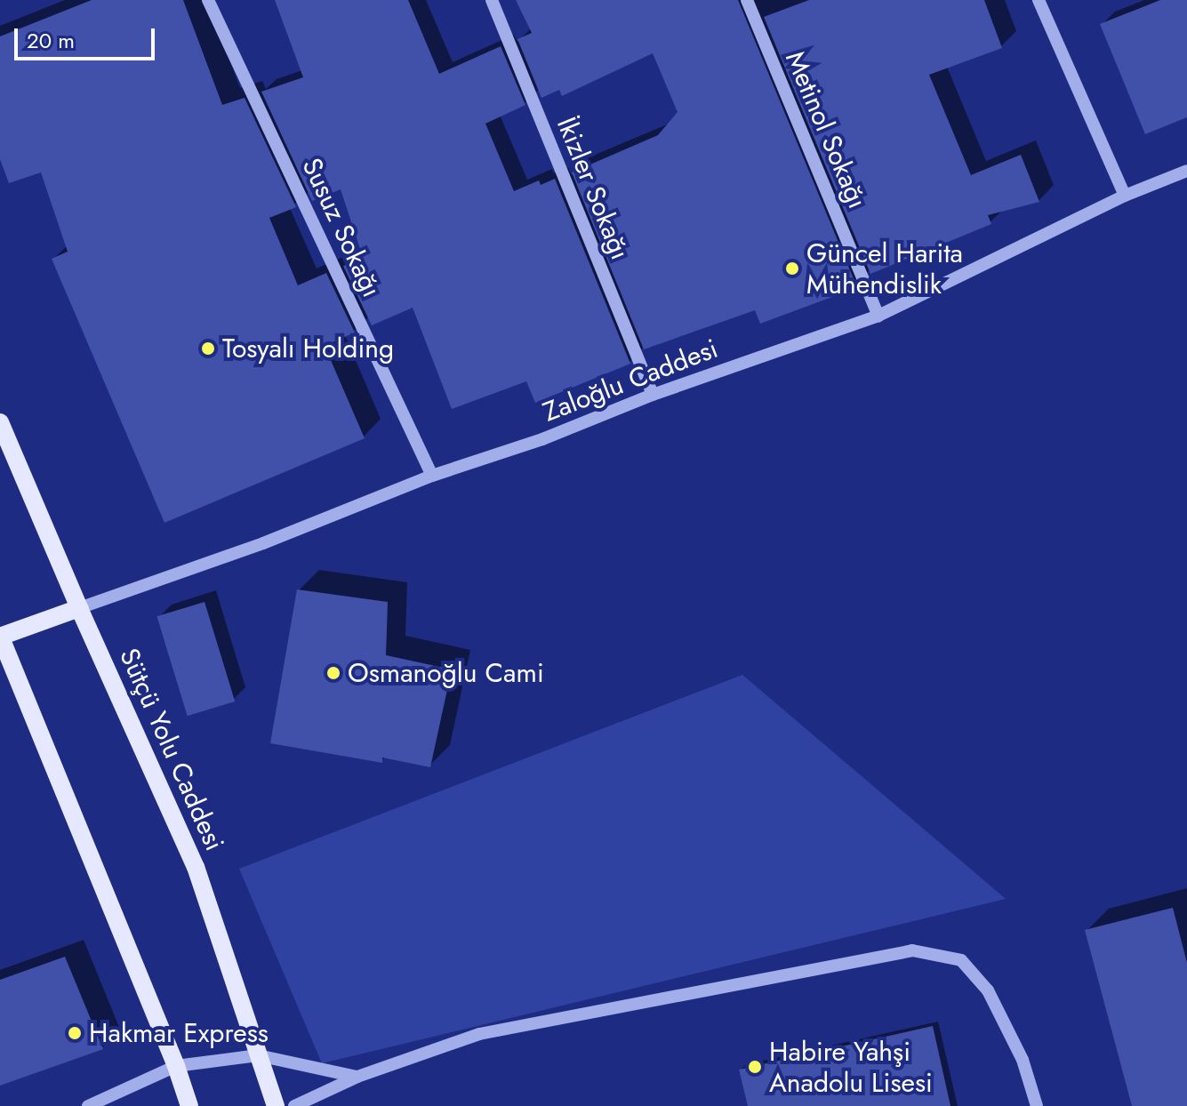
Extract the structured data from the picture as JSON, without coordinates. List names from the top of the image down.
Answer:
{
  "streets": {
    "main road": ["Sütçü Yolu Caddesi"],
    "street": [
      "Metinol Sokağı",
      "İkizler Sokağı",
      "Susuz Sokağı",
      "Zaloğlu Caddesi"
    ]
  },
  "crossings": [
    ["Metinol Sokağı", "Zaloğlu Caddesi"],
    ["İkizler Sokağı", "Zaloğlu Caddesi"],
    ["Susuz Sokağı", "Zaloğlu Caddesi"],
    ["Zaloğlu Caddesi", "Sütçü Yolu Caddesi"]
  ],
  "places": [
    "Güncel Harita Mühendislik",
    "Tosyalı Holding",
    "Osmanoğlu Cami",
    "Hakmar Express",
    "Habire Yahşi Anadolu Lisesi"
  ],
  "scale_bar": "20 m"
}
